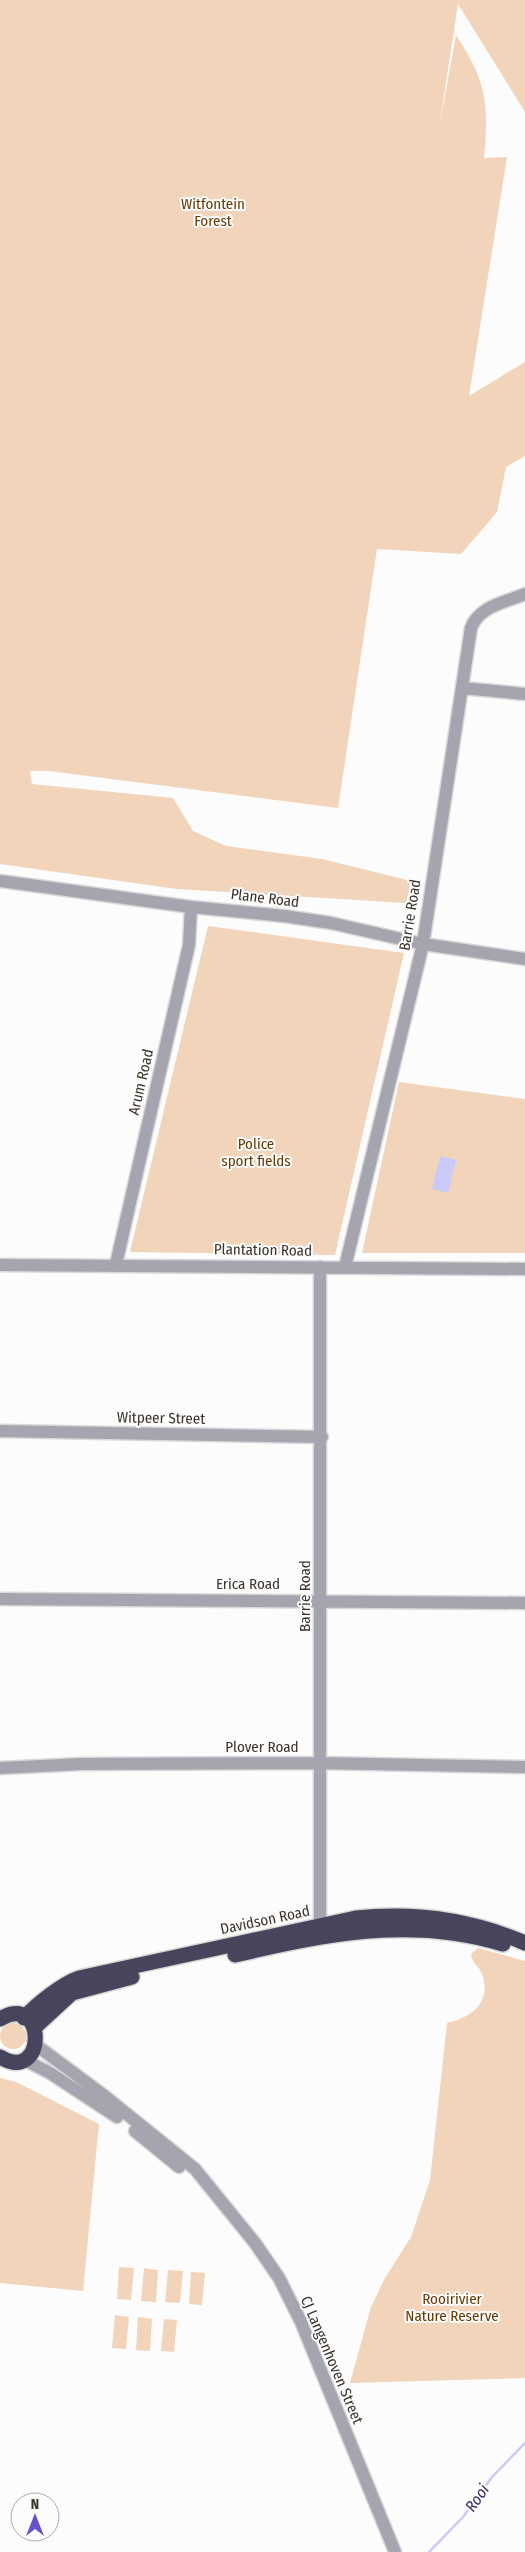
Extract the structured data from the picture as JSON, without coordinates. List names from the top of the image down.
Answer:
{
  "streets": {
    "highway": ["Davidson Road"],
    "street": [
      "Plane Road",
      "Barrie Road",
      "Arum Road",
      "Plantation Road",
      "Witpeer Street",
      "Erica Road",
      "Plover Road",
      "CJ Langenhoven Street"
    ]
  },
  "crossings": [
    ["Plane Road", "Barrie Road"],
    ["Plane Road", "Arum Road"],
    ["Barrie Road", "Plantation Road"],
    ["Barrie Road", "Witpeer Street"],
    ["Barrie Road", "Erica Road"],
    ["Barrie Road", "Plover Road"],
    ["Barrie Road", "Davidson Road"],
    ["Arum Road", "Plantation Road"]
  ],
  "water": ["Rooi"],
  "parks": ["Witfontein Forest", "Police sport fields", "Rooirivier Nature Reserve"],
  "north": "top"
}
